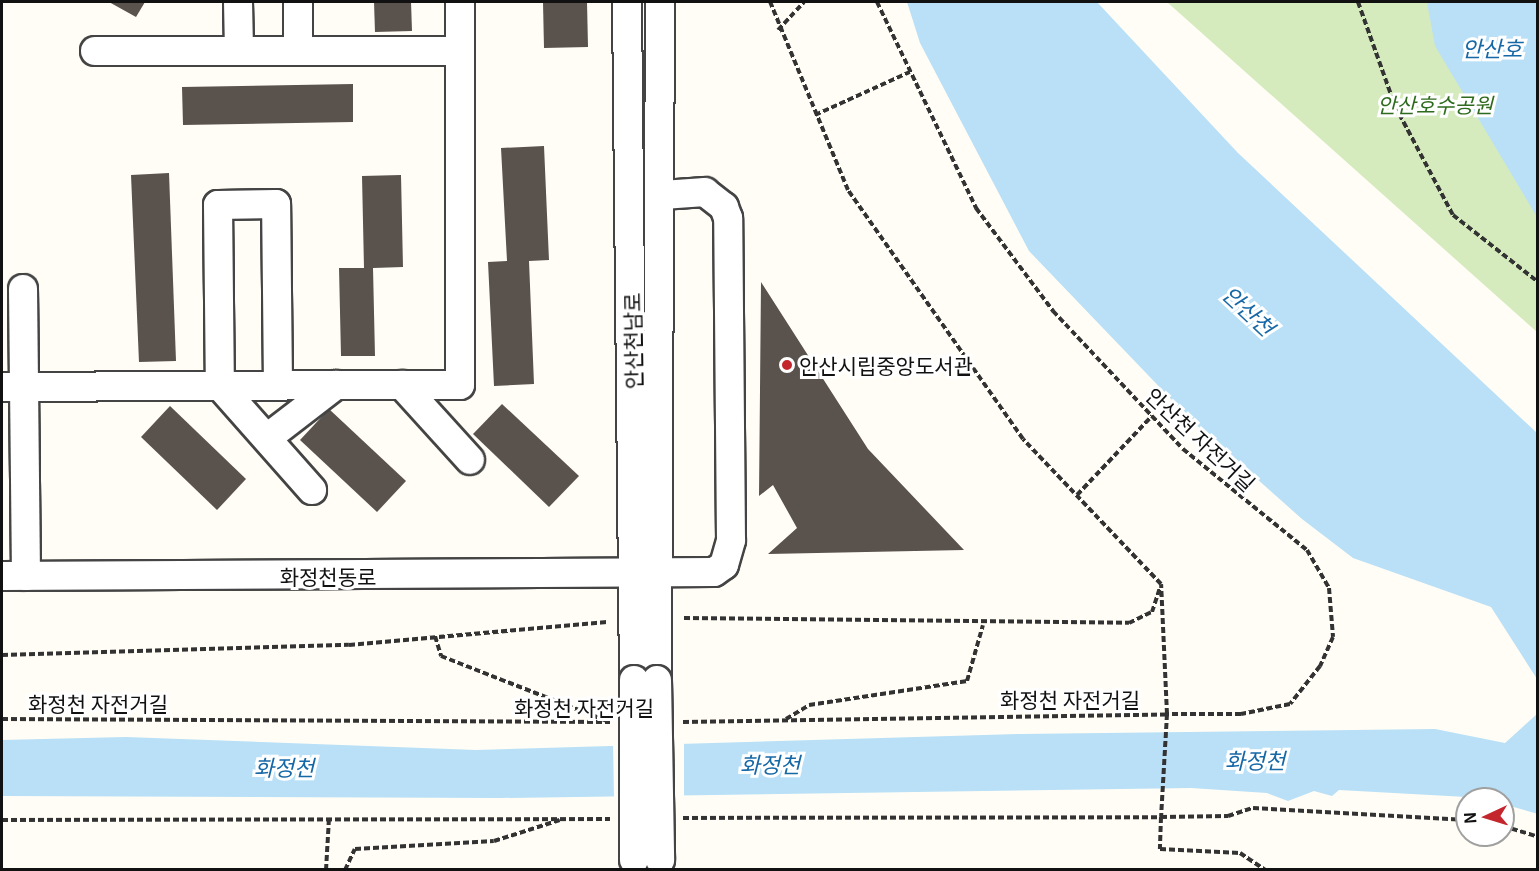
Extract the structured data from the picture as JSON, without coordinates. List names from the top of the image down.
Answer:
{
  "streets": {
    "street": ["안산천남로", "화정천동로"],
    "path": ["안산천 자전거길", "화정천 자전거길"]
  },
  "crossings": [
    ["안산천남로", "화정천동로"],
    ["안산천 자전거길", "화정천 자전거길"]
  ],
  "water": ["안산호", "안산천", "화정천"],
  "parks": ["안산호수공원"],
  "places": ["안산시립중앙도서관"],
  "north": "left"
}
